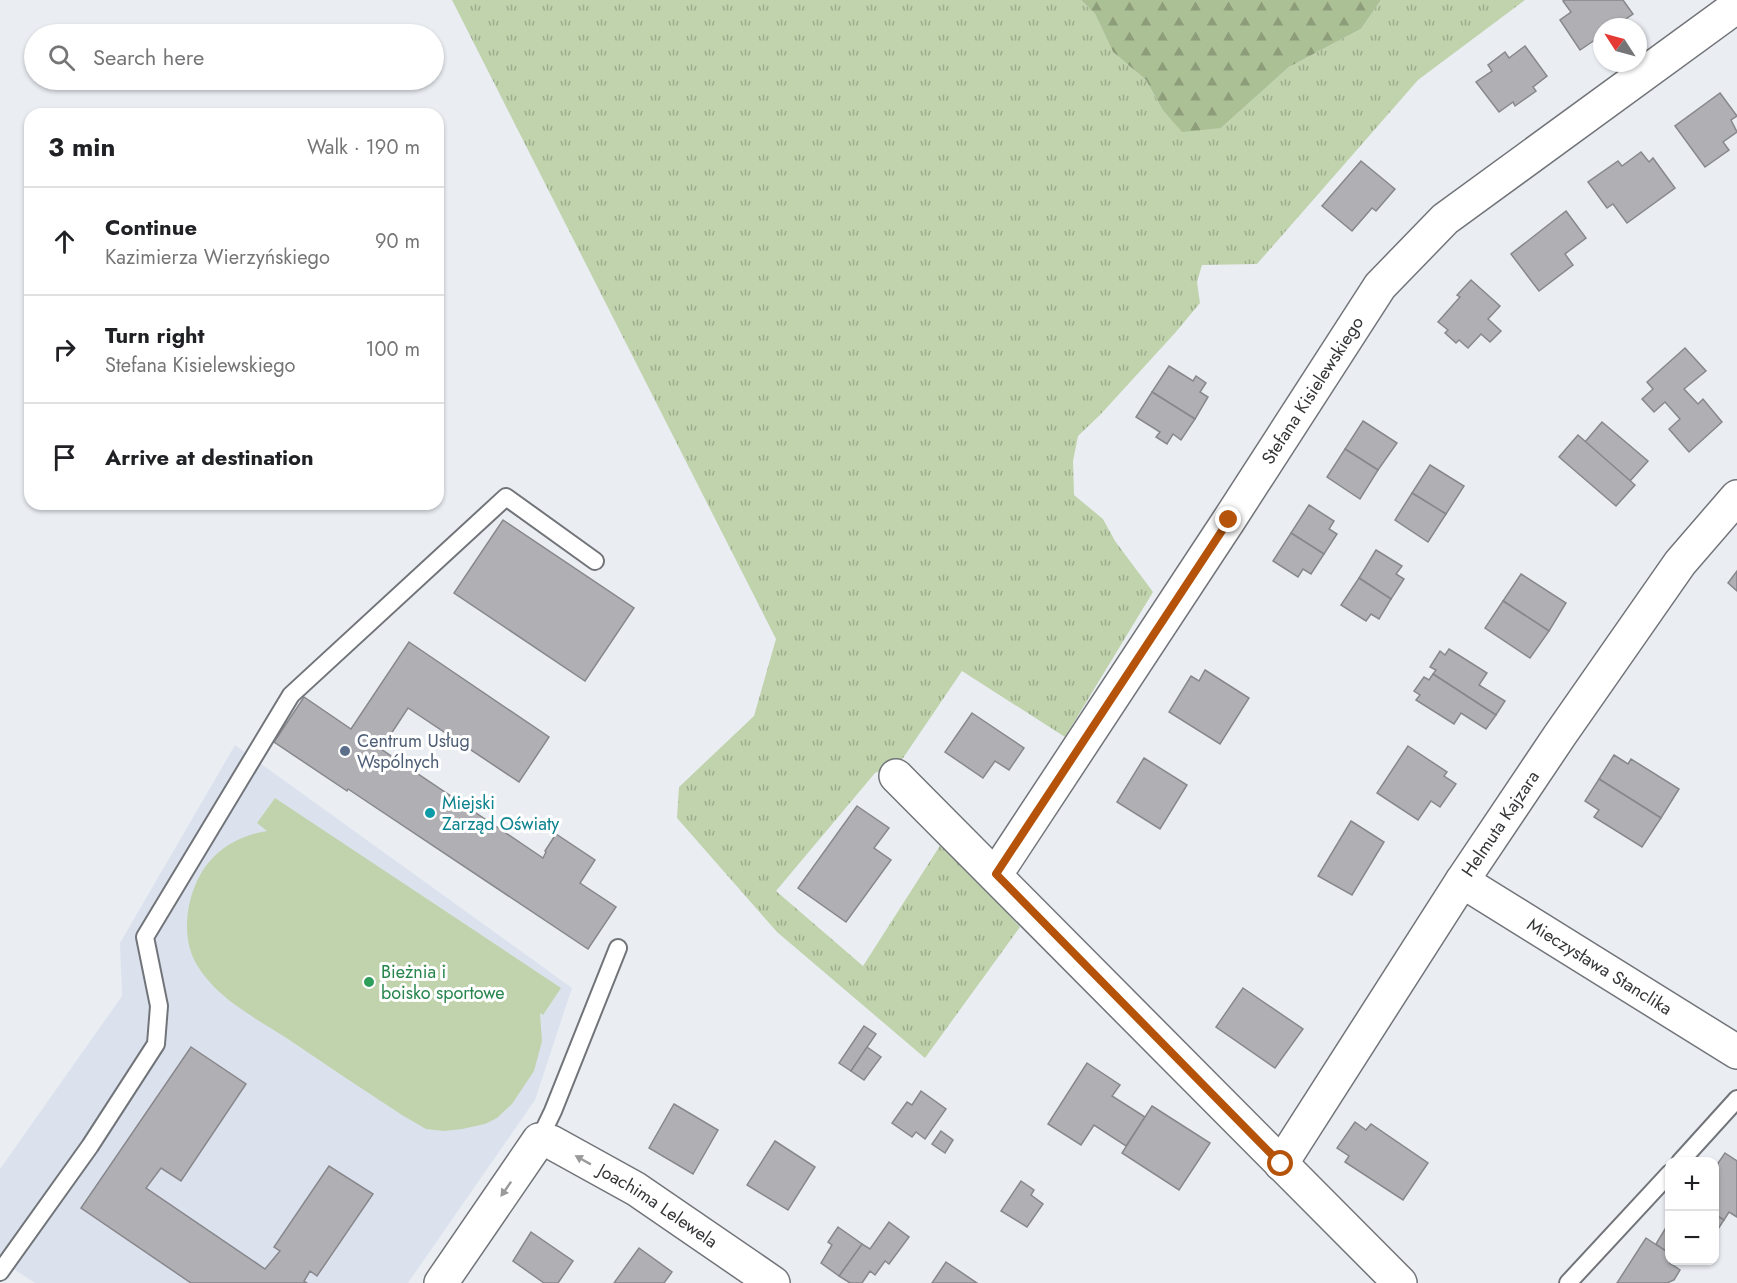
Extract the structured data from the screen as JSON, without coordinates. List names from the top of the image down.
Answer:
{
  "streets": {
    "street": [
      "Stefana Kisielewskiego",
      "Helmuta Kajzara",
      "Mieczysława Stanclika",
      "Joachima Lelewela"
    ]
  },
  "crossings": [
    ["Helmuta Kajzara", "Mieczysława Stanclika"]
  ],
  "one_way": ["Joachima Lelewela"],
  "places": ["Centrum Usług Wspólnych", "Miejski Zarząd Oświaty", "Bieżnia i boisko sportowe"],
  "north": "top left",
  "page": {
    "search": "Search here",
    "heading": ["3 min", "Walk · 190 m"],
    "list": [
      ["Continue", "Kazimierza Wierzyńskiego", "90 m"],
      ["Turn right", "Stefana Kisielewskiego", "100 m"],
      "Arrive at destination"
    ],
    "map_buttons": ["+", "−"]
  }
}
